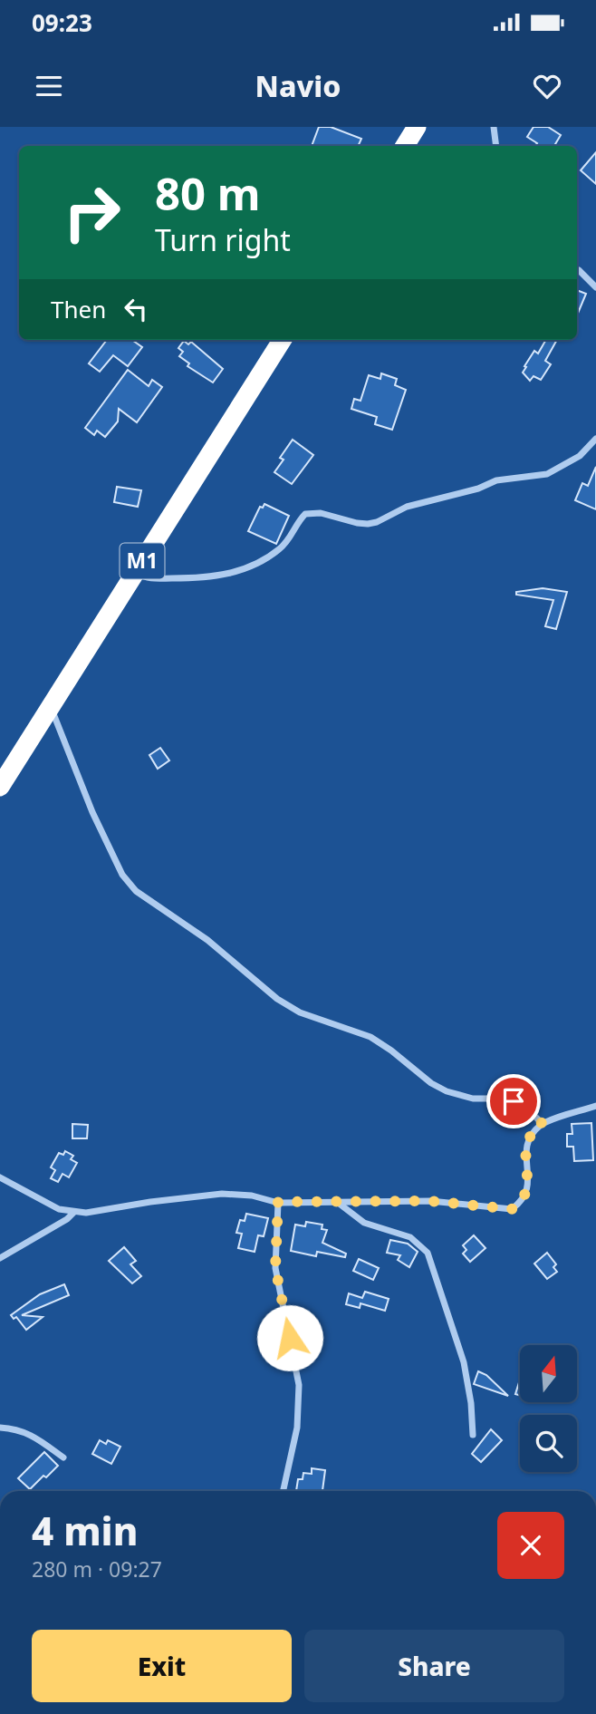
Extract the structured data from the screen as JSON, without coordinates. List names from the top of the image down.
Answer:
{
  "streets": {
    "highway": ["M1"]
  },
  "north": "top",
  "page": {
    "status": "09:23",
    "header": "Navio",
    "turn": ["80 m", "Turn right"],
    "then": "Then",
    "heading": ["4 min", "280 m · 09:27"],
    "buttons": ["Exit", "Share"]
  }
}
